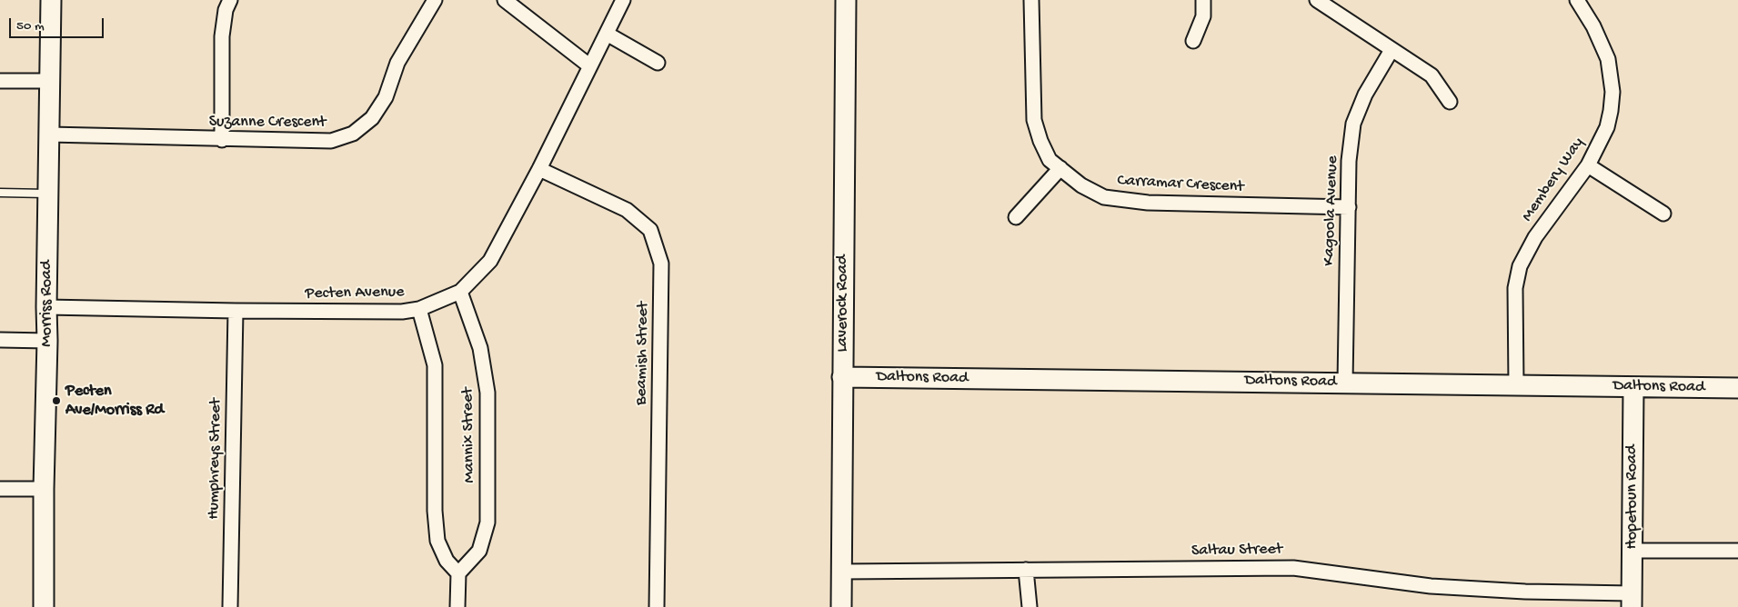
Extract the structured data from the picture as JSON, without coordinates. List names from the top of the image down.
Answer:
{
  "streets": {
    "street": [
      "Suzanne Crescent",
      "Membery Way",
      "Carramar Crescent",
      "Kagoola Avenue",
      "Pecten Avenue",
      "Morriss Road",
      "Laverock Road",
      "Beamish Street",
      "Daltons Road",
      "Mannix Street",
      "Humphreys Street",
      "Hopetoun Road",
      "Saltau Street"
    ]
  },
  "crossings": [
    ["Suzanne Crescent", "Morriss Road"],
    ["Membery Way", "Daltons Road"],
    ["Carramar Crescent", "Kagoola Avenue"],
    ["Kagoola Avenue", "Daltons Road"],
    ["Pecten Avenue", "Morriss Road"],
    ["Pecten Avenue", "Beamish Street"],
    ["Pecten Avenue", "Mannix Street"],
    ["Pecten Avenue", "Humphreys Street"],
    ["Laverock Road", "Daltons Road"],
    ["Laverock Road", "Saltau Street"],
    ["Daltons Road", "Hopetoun Road"],
    ["Hopetoun Road", "Saltau Street"]
  ],
  "places": ["Pecten Ave/Morriss Rd"],
  "scale_bar": "50 m"
}
